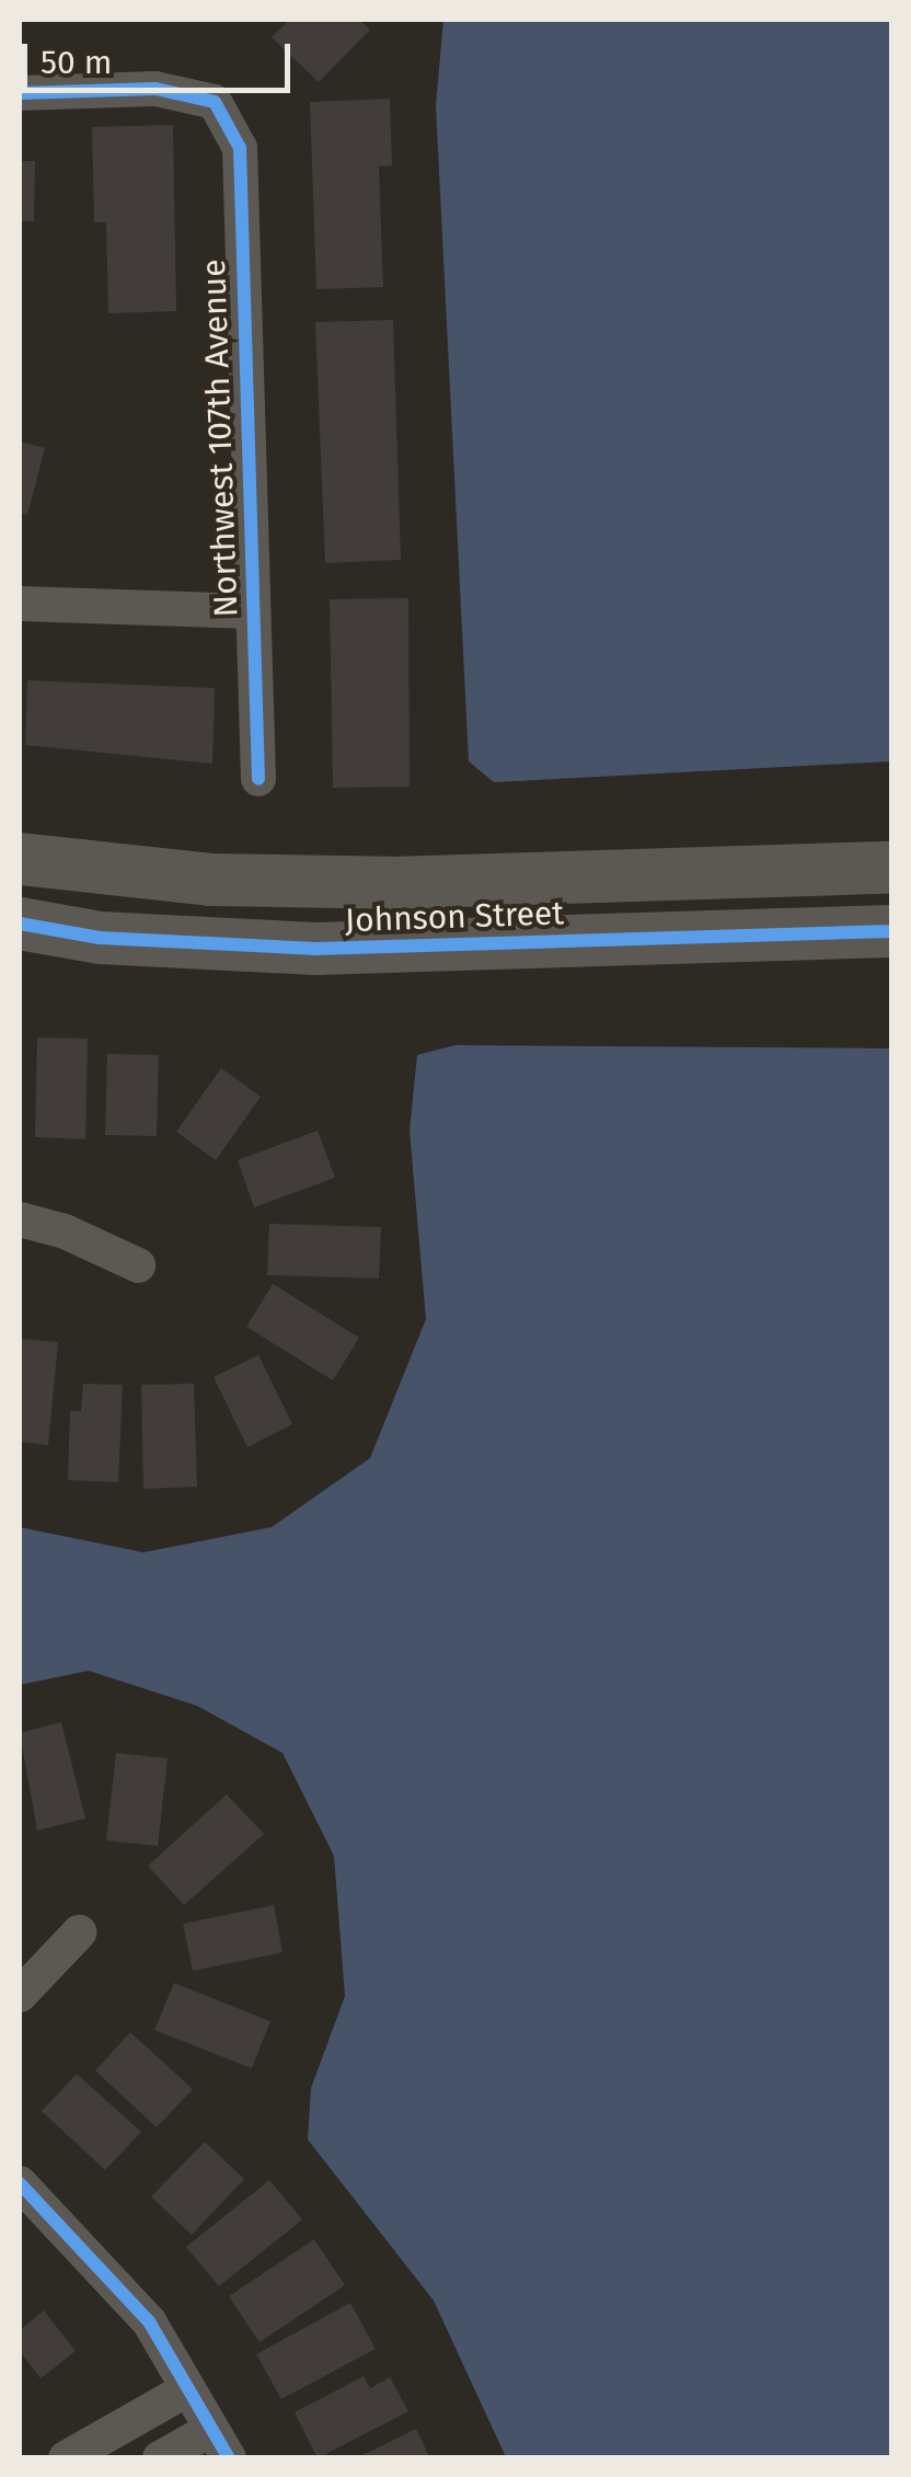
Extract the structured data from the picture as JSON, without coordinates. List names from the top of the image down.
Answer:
{
  "streets": {
    "street": ["Northwest 107th Avenue", "Johnson Street"]
  },
  "scale_bar": "50 m"
}
